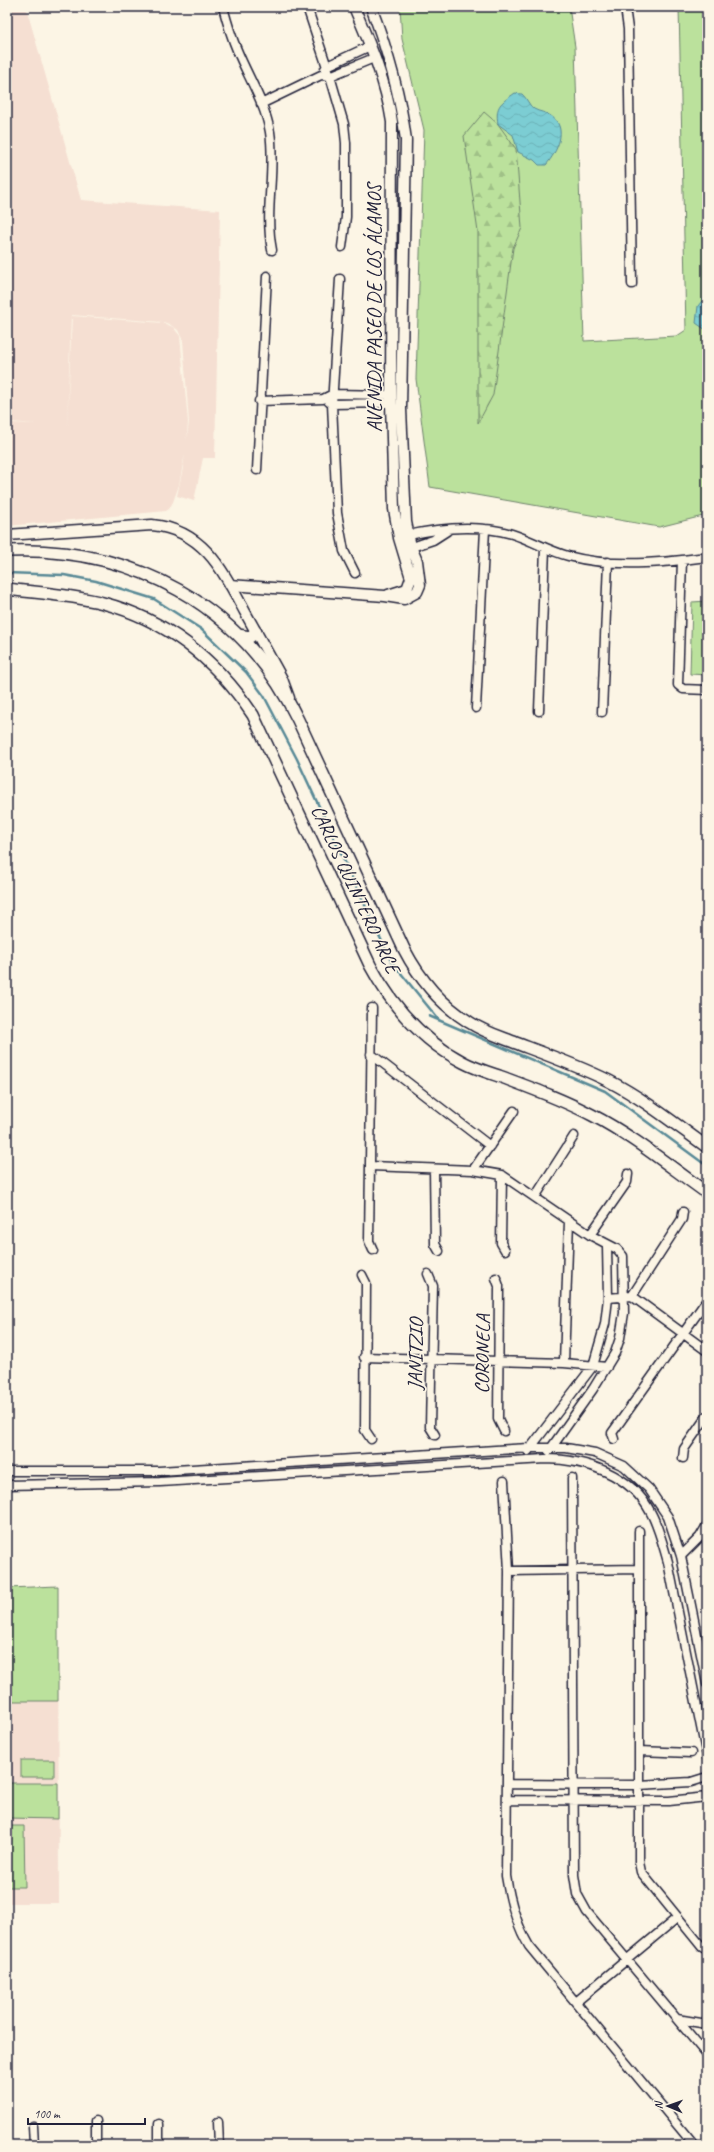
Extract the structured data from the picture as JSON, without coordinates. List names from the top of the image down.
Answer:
{
  "streets": {
    "main road": ["CARLOS QUINTERO ARCE"],
    "street": ["AVENIDA PASEO DE LOS ÁLAMOS", "JANITZIO", "CORONELA"]
  },
  "scale_bar": "100 m",
  "north": "left"
}
